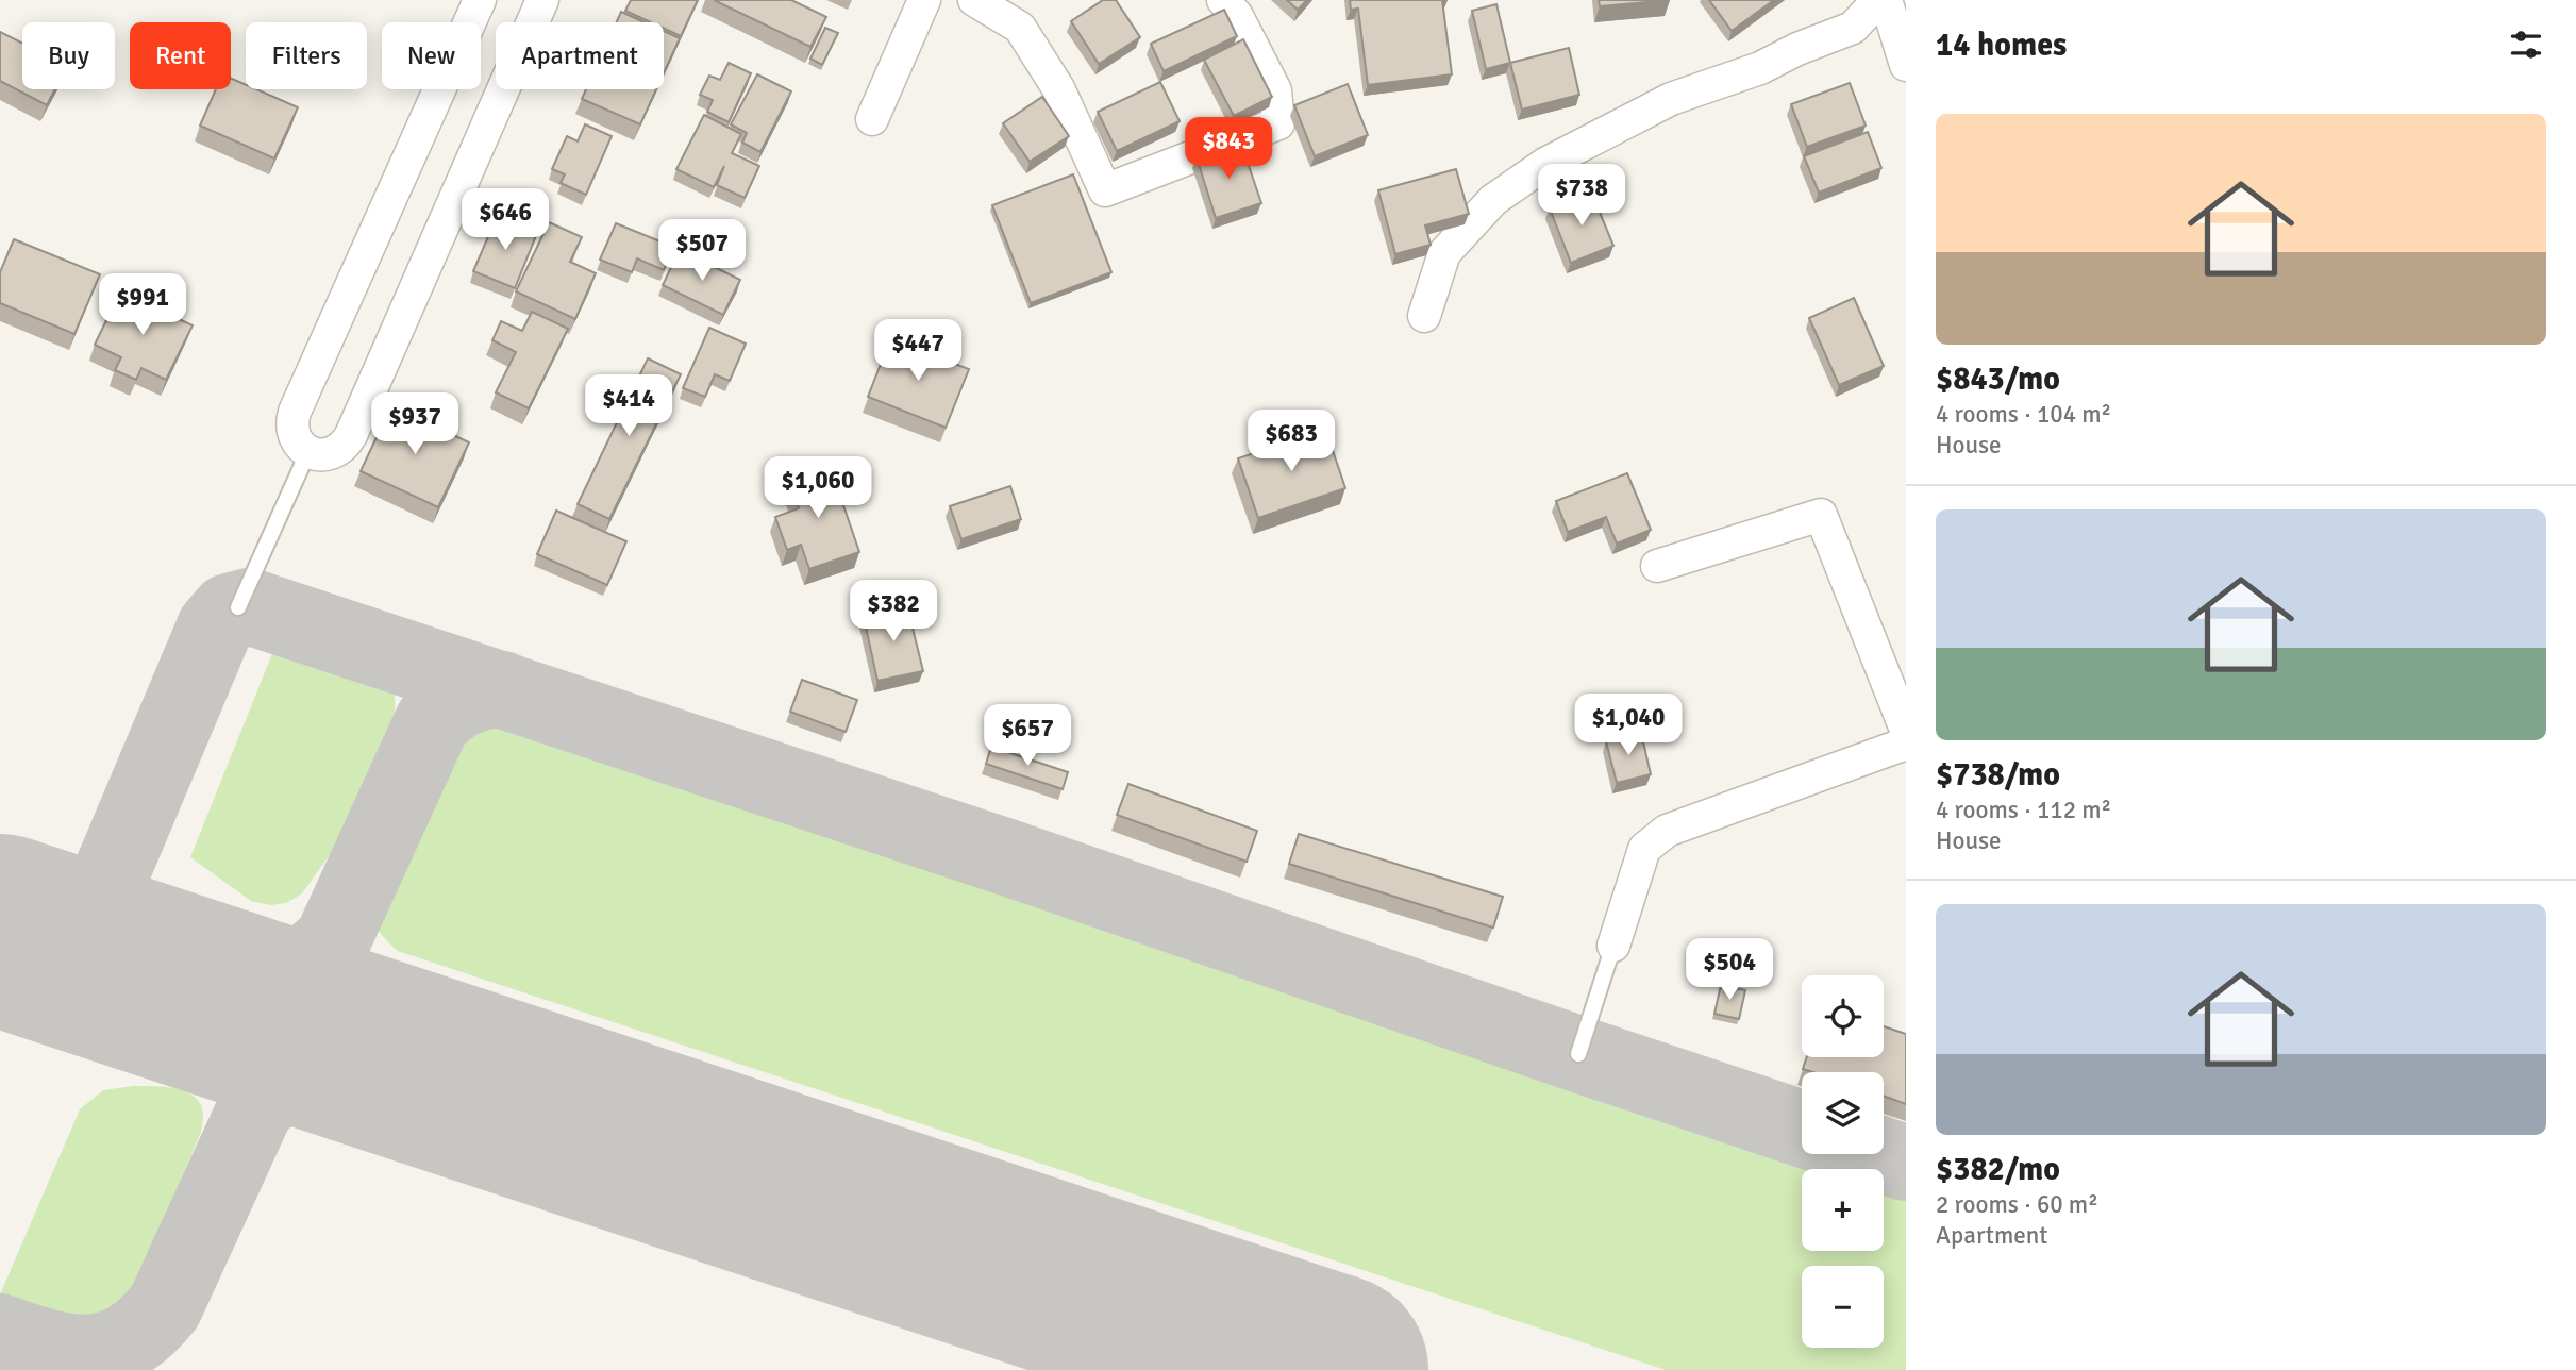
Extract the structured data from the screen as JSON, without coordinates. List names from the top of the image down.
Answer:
{
  "page": {
    "heading": "14 homes",
    "chip": [
      "Buy",
      "Rent",
      "Filters",
      "New",
      "Apartment"
    ],
    "list": [
      {
        "name": "$843/mo",
        "note": "4 rooms · 104 m² · House"
      },
      {
        "name": "$738/mo",
        "note": "4 rooms · 112 m² · House"
      },
      {
        "name": "$382/mo",
        "note": "2 rooms · 60 m² · Apartment"
      }
    ],
    "price": [
      "$843",
      "$738",
      "$646",
      "$507",
      "$991",
      "$447",
      "$414",
      "$937",
      "$683",
      "$1,060",
      "$382",
      "$1,040",
      "$657",
      "$504"
    ],
    "map_buttons": ["+", "−"]
  }
}
